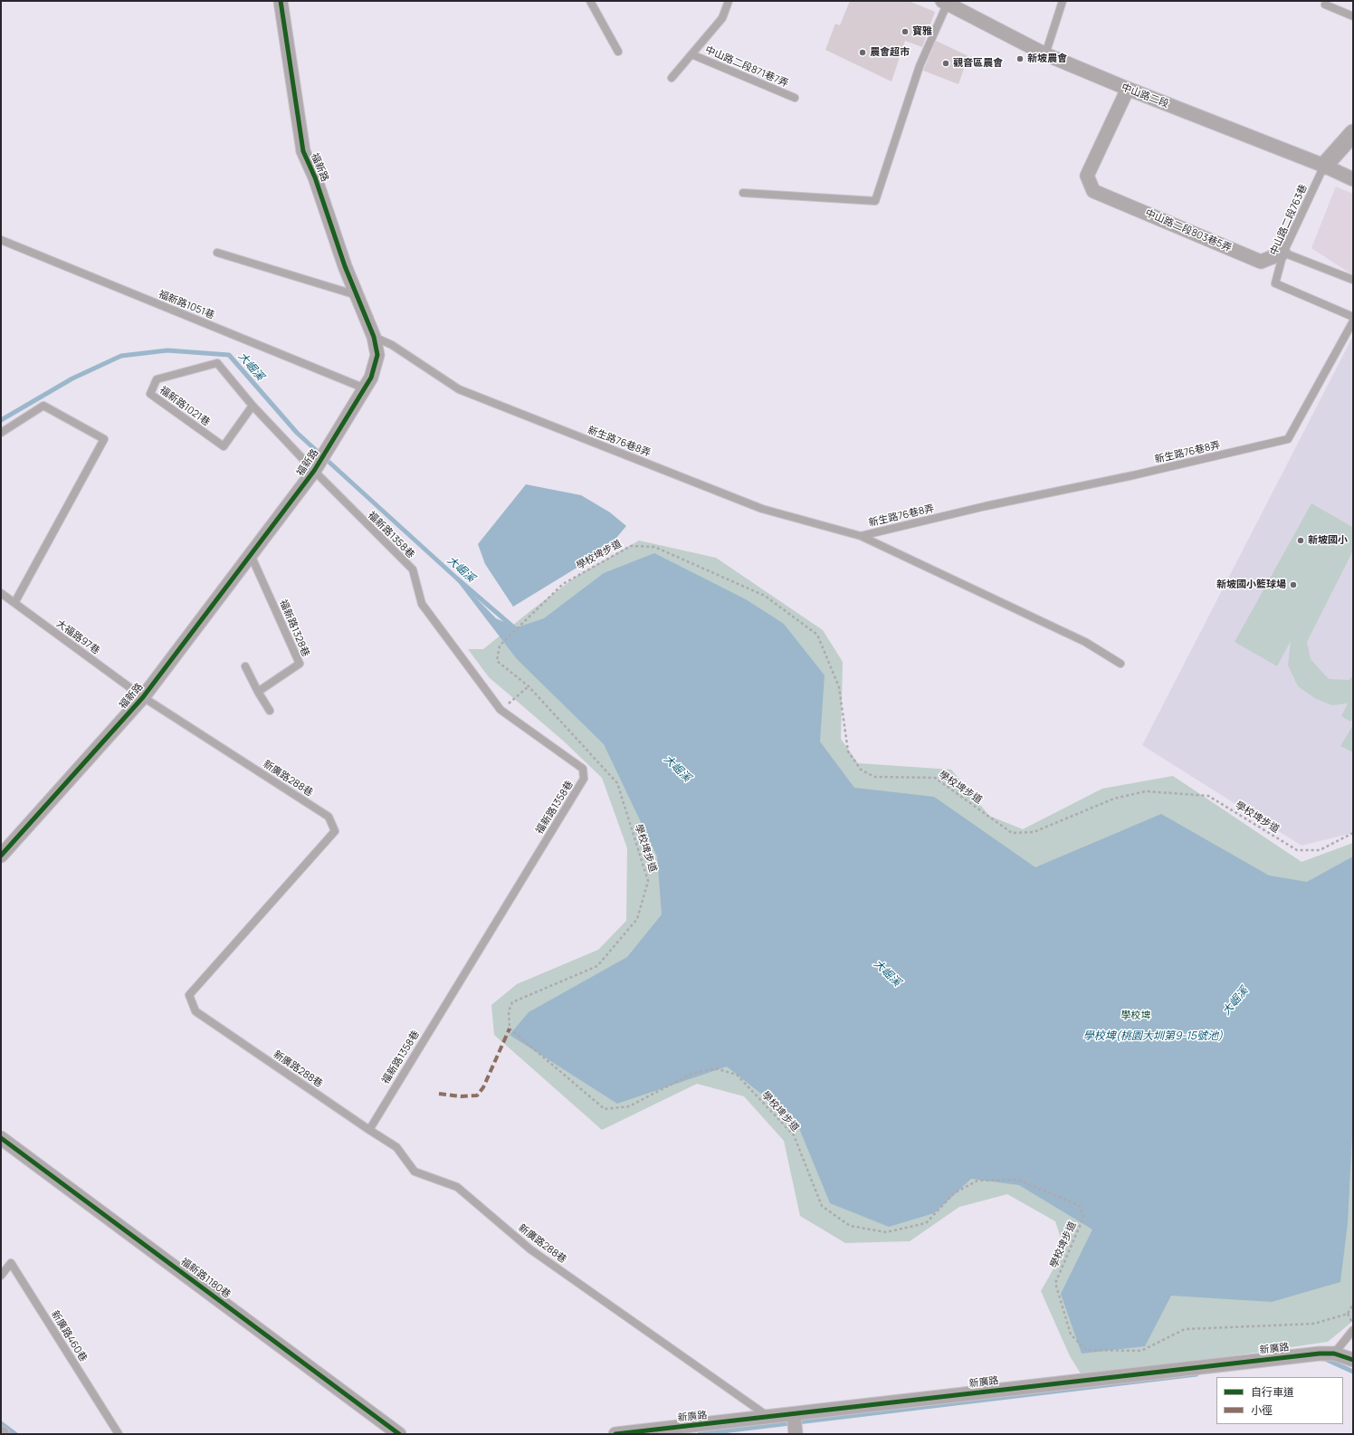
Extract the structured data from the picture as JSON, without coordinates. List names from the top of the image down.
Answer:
{
  "streets": {
    "street": [
      "中山路二段",
      "福新路",
      "中山路二段803巷5弄",
      "福新路1180巷",
      "新廣路"
    ],
    "lane": [
      "中山路二段871巷7弄",
      "中山路二段763巷",
      "福新路1051巷",
      "福新路1021巷",
      "新生路76巷8弄",
      "福新路1358巷",
      "福新路1328巷",
      "大福路97巷",
      "新廣路288巷",
      "新廣路460巷"
    ],
    "path": ["學校埤步道"]
  },
  "crossings": [
    ["中山路二段", "中山路二段763巷"],
    ["中山路二段", "中山路二段803巷5弄"],
    ["福新路", "福新路1051巷"],
    ["福新路", "福新路1021巷"],
    ["福新路", "新生路76巷8弄"],
    ["福新路", "福新路1358巷"],
    ["福新路", "福新路1328巷"],
    ["福新路", "大福路97巷"],
    ["福新路", "新廣路288巷"],
    ["中山路二段763巷", "中山路二段803巷5弄"],
    ["福新路1021巷", "福新路1358巷"],
    ["福新路1358巷", "新廣路288巷"],
    ["大福路97巷", "新廣路288巷"],
    ["新廣路288巷", "新廣路"]
  ],
  "water": ["大崛溪", "學校埤(桃園大圳第9-15號池)"],
  "parks": ["學校埤"],
  "places": [
    "寶雅",
    "農會超市",
    "新坡農會",
    "觀音區農會",
    "新坡國小",
    "新坡國小籃球場"
  ],
  "legend": ["自行車道", "小徑"]
}
